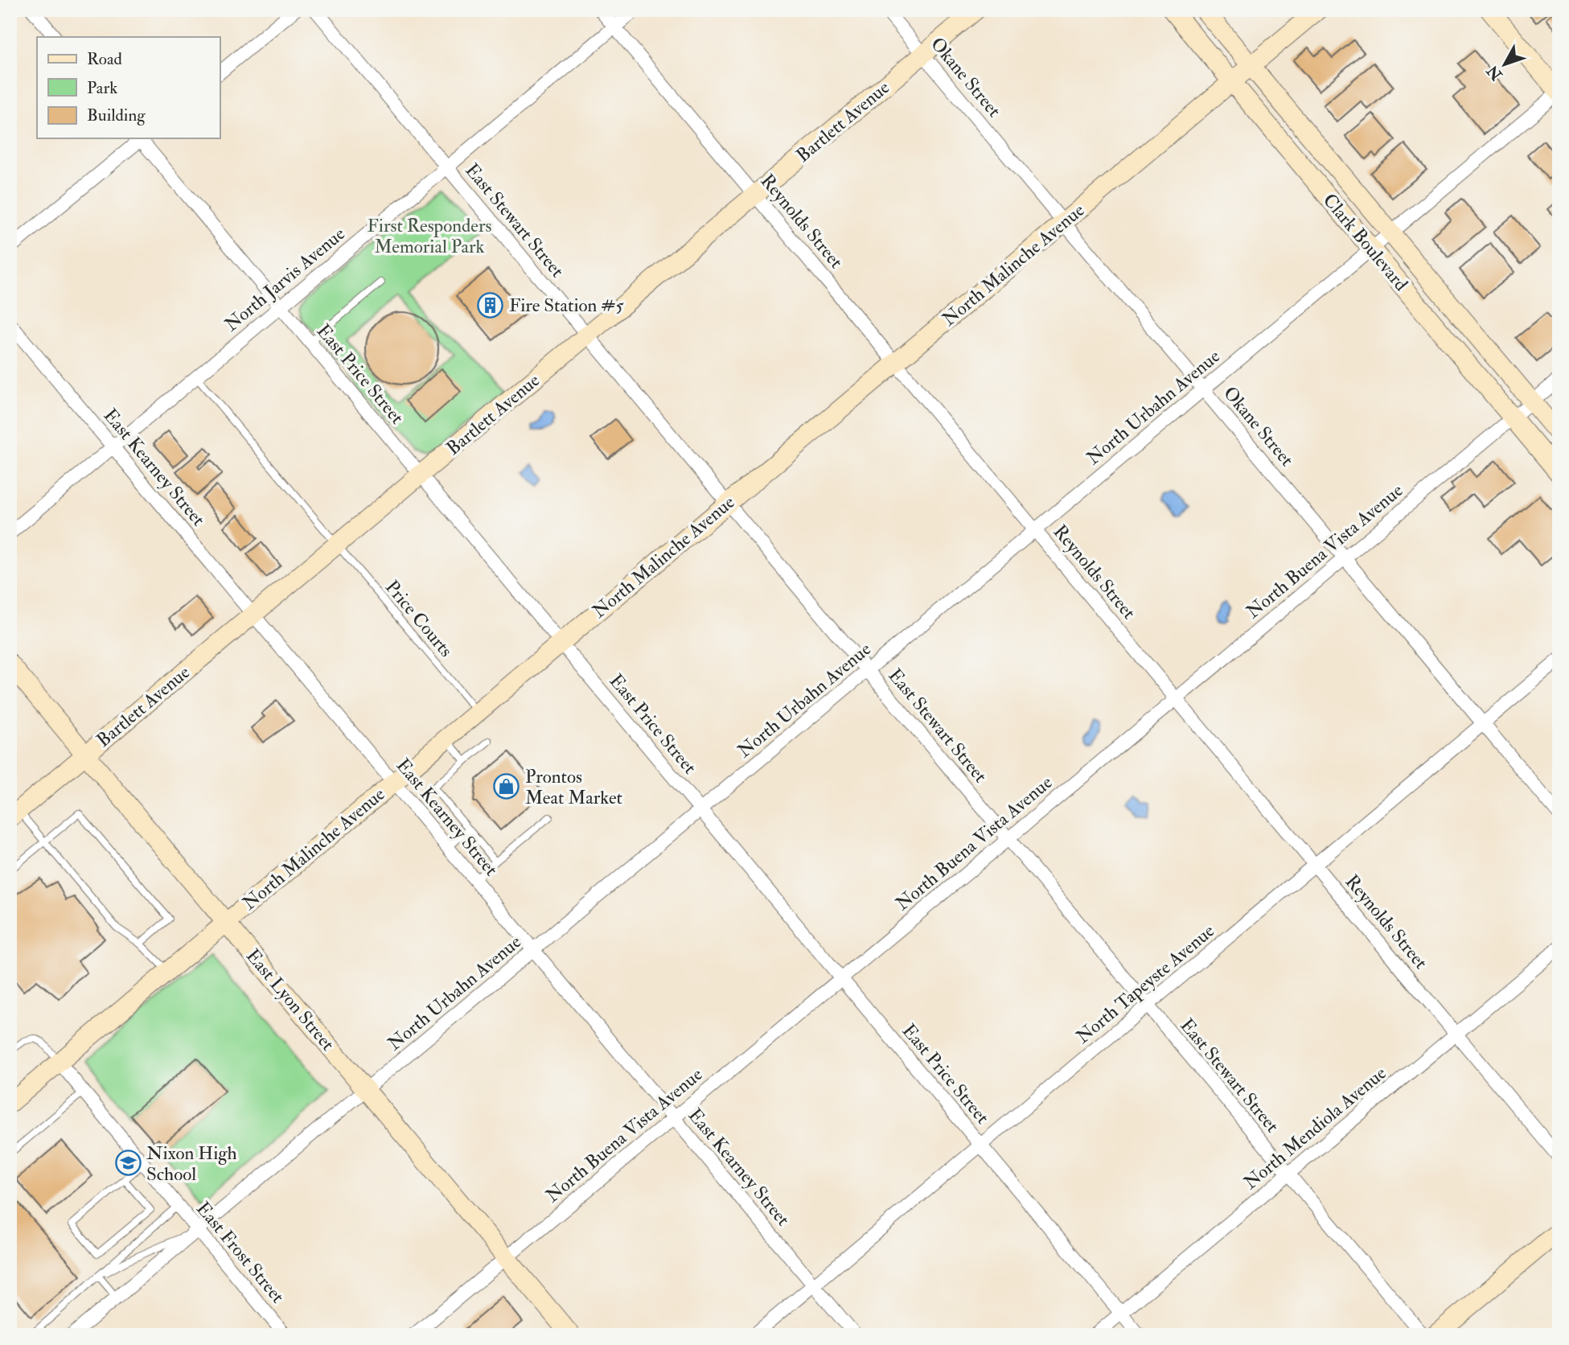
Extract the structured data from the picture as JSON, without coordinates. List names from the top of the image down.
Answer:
{
  "streets": {
    "main road": [
      "Bartlett Avenue",
      "Clark Boulevard",
      "North Malinche Avenue",
      "East Lyon Street"
    ],
    "street": [
      "Okane Street",
      "East Stewart Street",
      "Reynolds Street",
      "North Jarvis Avenue",
      "East Price Street",
      "North Urbahn Avenue",
      "East Kearney Street",
      "North Buena Vista Avenue",
      "North Tapeyste Avenue",
      "North Mendiola Avenue",
      "East Frost Street"
    ],
    "lane": ["Price Courts"]
  },
  "crossings": [
    ["Okane Street", "Bartlett Avenue"],
    ["Okane Street", "North Malinche Avenue"],
    ["Okane Street", "North Urbahn Avenue"],
    ["Okane Street", "North Buena Vista Avenue"],
    ["Okane Street", "North Tapeyste Avenue"],
    ["Bartlett Avenue", "East Stewart Street"],
    ["Bartlett Avenue", "Reynolds Street"],
    ["Bartlett Avenue", "East Price Street"],
    ["Bartlett Avenue", "East Kearney Street"],
    ["Bartlett Avenue", "Price Courts"],
    ["Bartlett Avenue", "East Lyon Street"],
    ["East Stewart Street", "North Malinche Avenue"],
    ["East Stewart Street", "North Jarvis Avenue"],
    ["East Stewart Street", "North Urbahn Avenue"],
    ["East Stewart Street", "North Buena Vista Avenue"],
    ["East Stewart Street", "North Tapeyste Avenue"],
    ["East Stewart Street", "North Mendiola Avenue"],
    ["Reynolds Street", "North Malinche Avenue"],
    ["Reynolds Street", "North Jarvis Avenue"],
    ["Reynolds Street", "North Urbahn Avenue"],
    ["Reynolds Street", "North Buena Vista Avenue"],
    ["Reynolds Street", "North Tapeyste Avenue"],
    ["Reynolds Street", "North Mendiola Avenue"],
    ["Clark Boulevard", "North Malinche Avenue"],
    ["Clark Boulevard", "North Urbahn Avenue"],
    ["Clark Boulevard", "North Buena Vista Avenue"],
    ["North Malinche Avenue", "East Price Street"],
    ["North Malinche Avenue", "East Kearney Street"],
    ["North Malinche Avenue", "Price Courts"],
    ["North Malinche Avenue", "East Lyon Street"],
    ["North Malinche Avenue", "East Frost Street"],
    ["North Jarvis Avenue", "East Price Street"],
    ["North Jarvis Avenue", "East Kearney Street"],
    ["North Jarvis Avenue", "Price Courts"],
    ["East Price Street", "North Urbahn Avenue"],
    ["East Price Street", "North Buena Vista Avenue"],
    ["East Price Street", "North Tapeyste Avenue"],
    ["East Price Street", "North Mendiola Avenue"],
    ["North Urbahn Avenue", "East Kearney Street"],
    ["North Urbahn Avenue", "East Lyon Street"],
    ["North Urbahn Avenue", "East Frost Street"],
    ["East Kearney Street", "North Buena Vista Avenue"],
    ["East Kearney Street", "North Tapeyste Avenue"],
    ["North Buena Vista Avenue", "East Lyon Street"]
  ],
  "parks": ["First Responders Memorial Park"],
  "places": {
    "building": ["Fire Station #5"],
    "shop": ["Prontos Meat Market"],
    "school or university": ["Nixon High School"]
  },
  "legend": ["Road", "Park", "Building"],
  "north": "bottom left"
}
